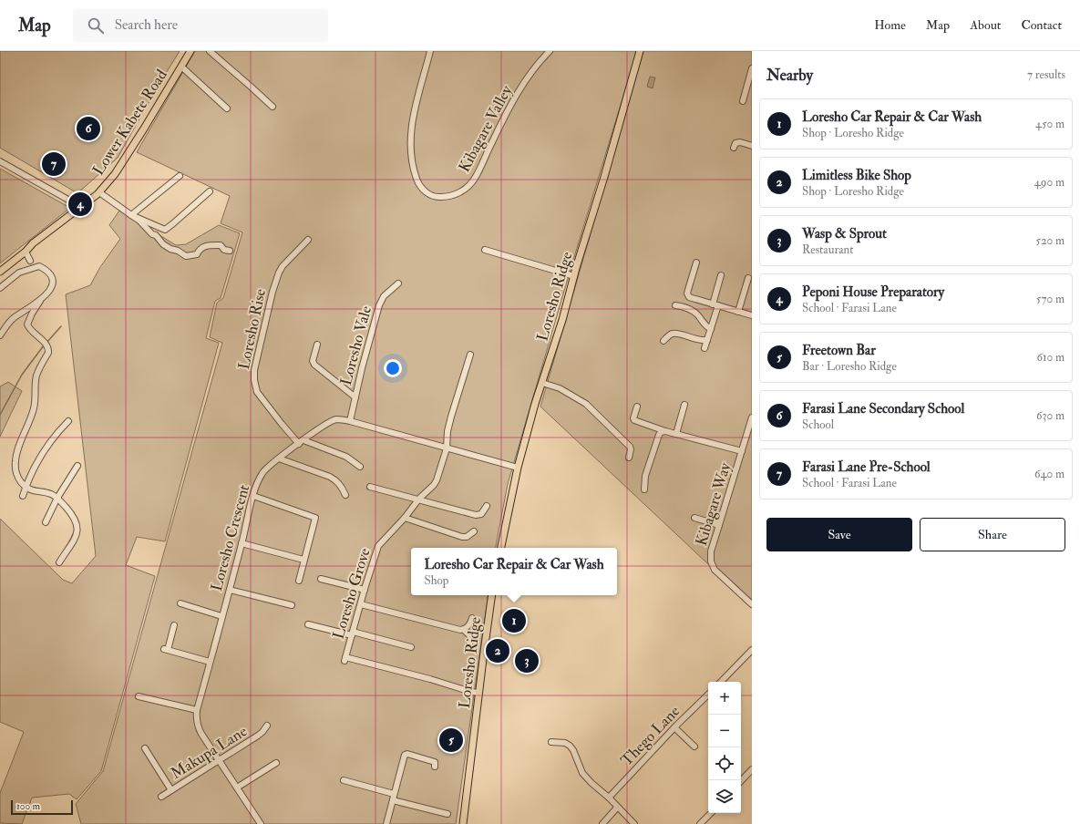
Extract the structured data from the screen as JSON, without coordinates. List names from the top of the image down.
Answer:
{
  "streets": {
    "main road": ["Lower Kabete Road", "Loresho Ridge"],
    "street": [
      "Kibagare Valley",
      "Loresho Rise",
      "Loresho Vale",
      "Kibagare Way",
      "Loresho Crescent",
      "Loresho Grove",
      "Thego Lane",
      "Makupa Lane"
    ]
  },
  "crossings": [
    ["Loresho Ridge", "Loresho Crescent"],
    ["Loresho Ridge", "Loresho Grove"],
    ["Loresho Rise", "Loresho Crescent"],
    ["Loresho Vale", "Loresho Crescent"],
    ["Loresho Crescent", "Loresho Grove"],
    ["Loresho Crescent", "Makupa Lane"]
  ],
  "scale_bar": "100 m",
  "page": {
    "header": "Map",
    "search": "Search here",
    "nav": [
      "Home",
      "Map",
      "About",
      "Contact"
    ],
    "heading": ["Nearby", "7 results"],
    "list": [
      {
        "mark": "1",
        "name": "Loresho Car Repair & Car Wash",
        "note": "Shop · Loresho Ridge",
        "value": "450 m"
      },
      {
        "mark": "2",
        "name": "Limitless Bike Shop",
        "note": "Shop · Loresho Ridge",
        "value": "490 m"
      },
      {
        "mark": "3",
        "name": "Wasp & Sprout",
        "note": "Restaurant",
        "value": "520 m"
      },
      {
        "mark": "4",
        "name": "Peponi House Preparatory",
        "note": "School · Farasi Lane",
        "value": "570 m"
      },
      {
        "mark": "5",
        "name": "Freetown Bar",
        "note": "Bar · Loresho Ridge",
        "value": "610 m"
      },
      {
        "mark": "6",
        "name": "Farasi Lane Secondary School",
        "note": "School",
        "value": "630 m"
      },
      {
        "mark": "7",
        "name": "Farasi Lane Pre-School",
        "note": "School · Farasi Lane",
        "value": "640 m"
      }
    ],
    "pins": [
      "6",
      "7",
      "4",
      "1",
      "2",
      "3",
      "5"
    ],
    "buttons": ["Save", "Share"],
    "popup": ["Loresho Car Repair & Car Wash", "Shop"],
    "map_buttons": ["+", "−"],
    "scale": "100 m"
  }
}
